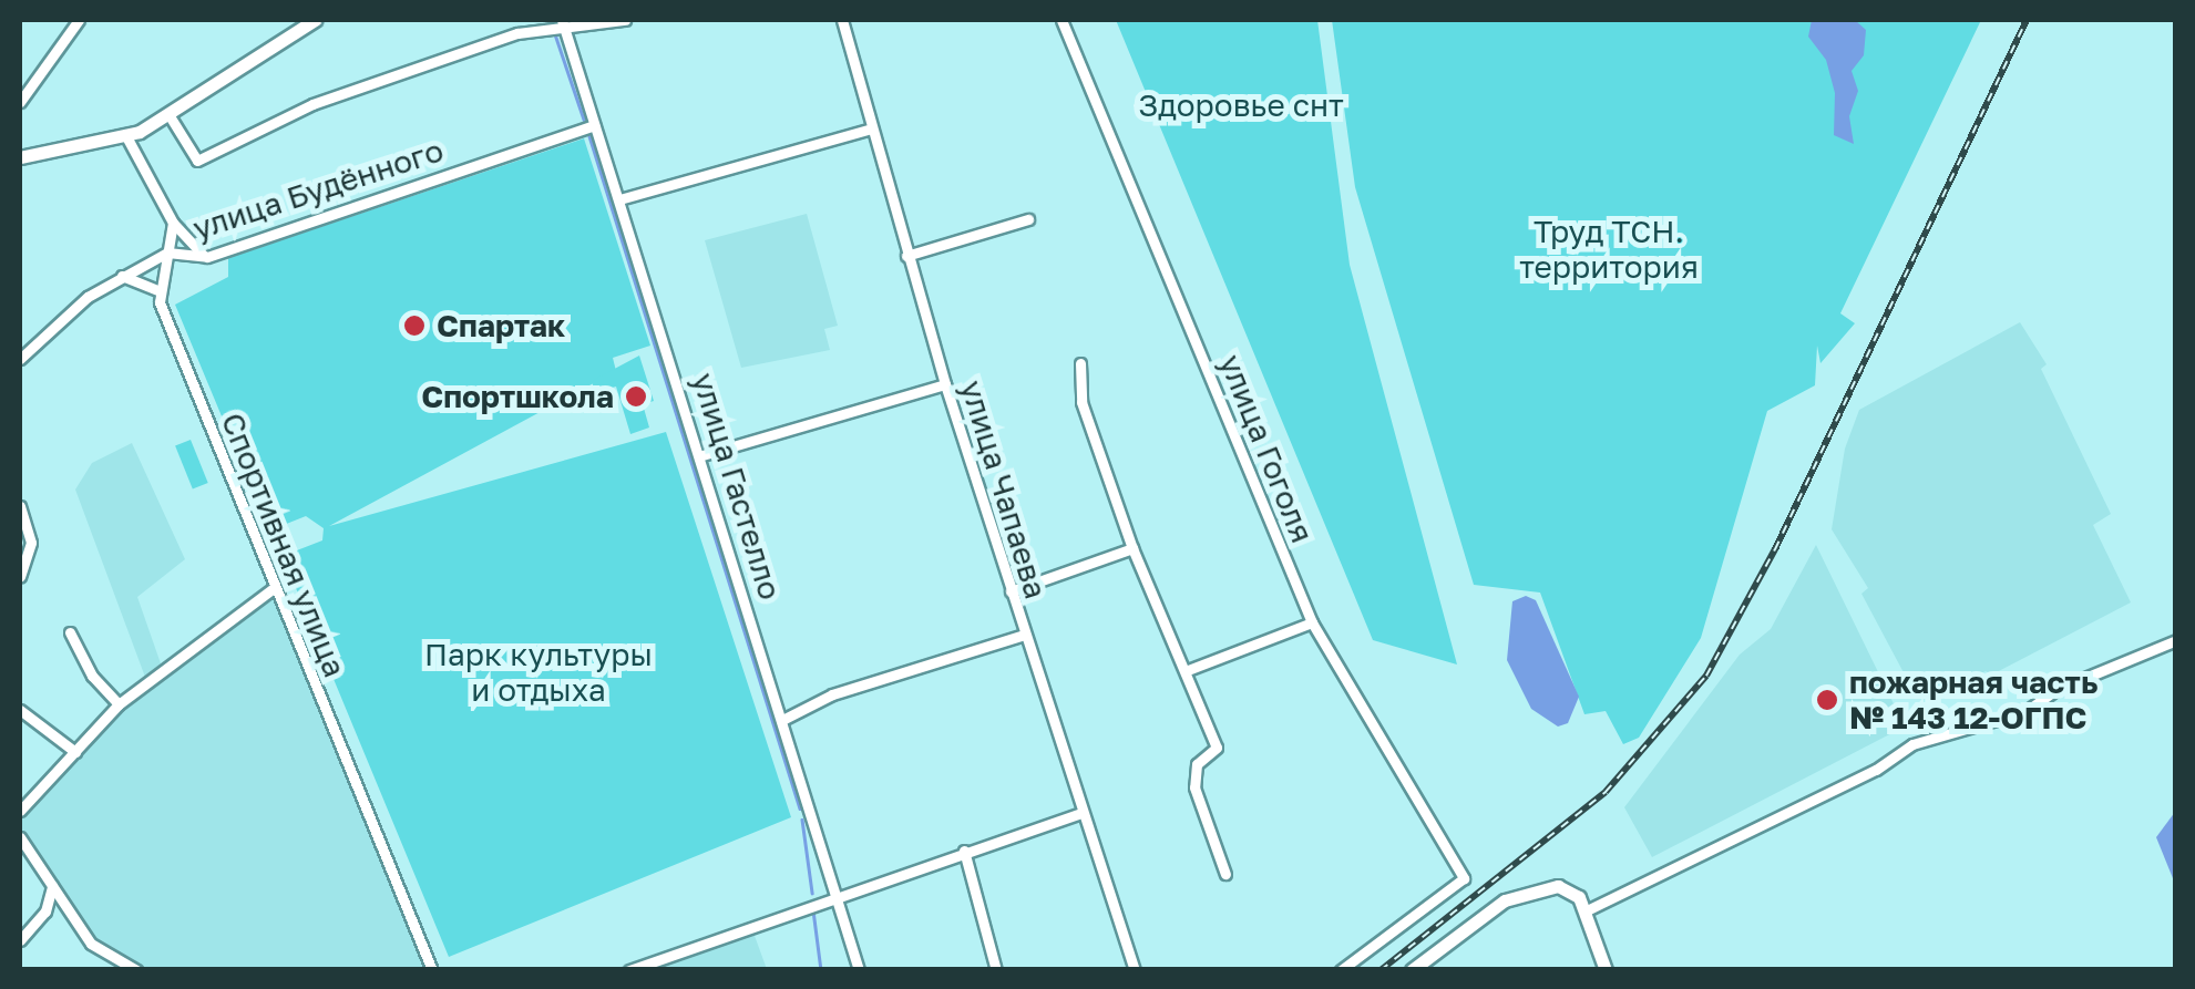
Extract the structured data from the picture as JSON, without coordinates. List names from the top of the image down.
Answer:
{
  "streets": {
    "street": [
      "улица Будённого",
      "улица Гоголя",
      "улица Гастелло",
      "улица Чапаева",
      "Спортивная улица"
    ]
  },
  "crossings": [
    ["улица Будённого", "улица Гастелло"]
  ],
  "parks": ["Здоровье снт", "Труд ТСН. территория", "Парк культуры и отдыха"],
  "places": ["Спартак", "Спортшкола", "пожарная часть № 143 12-ОГПС"]
}
